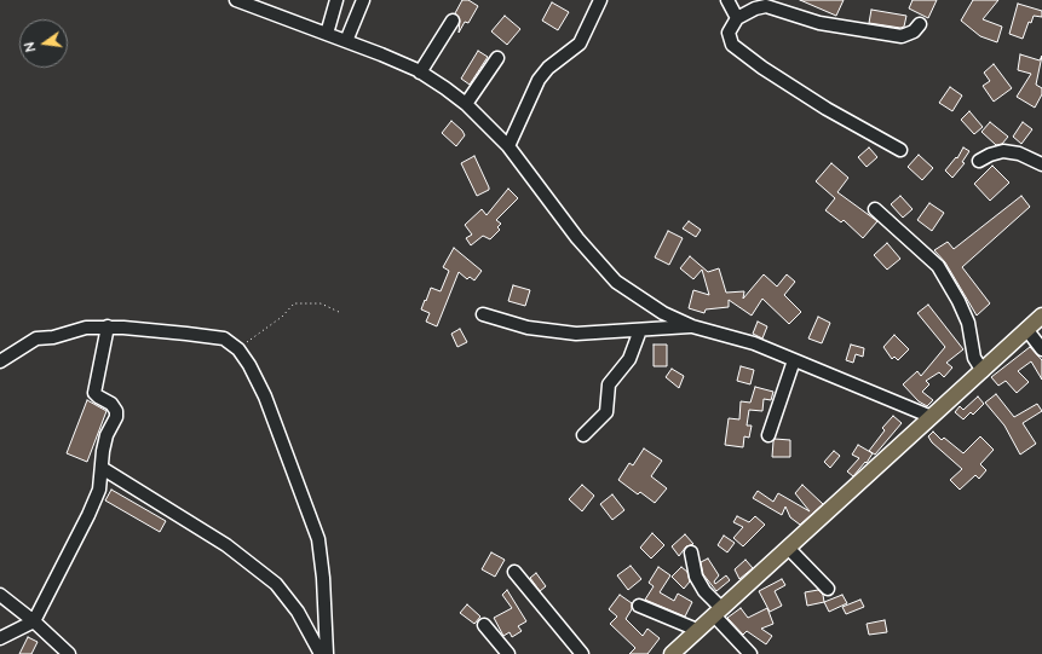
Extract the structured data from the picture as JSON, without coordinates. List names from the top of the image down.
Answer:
{
  "north": "left"
}
